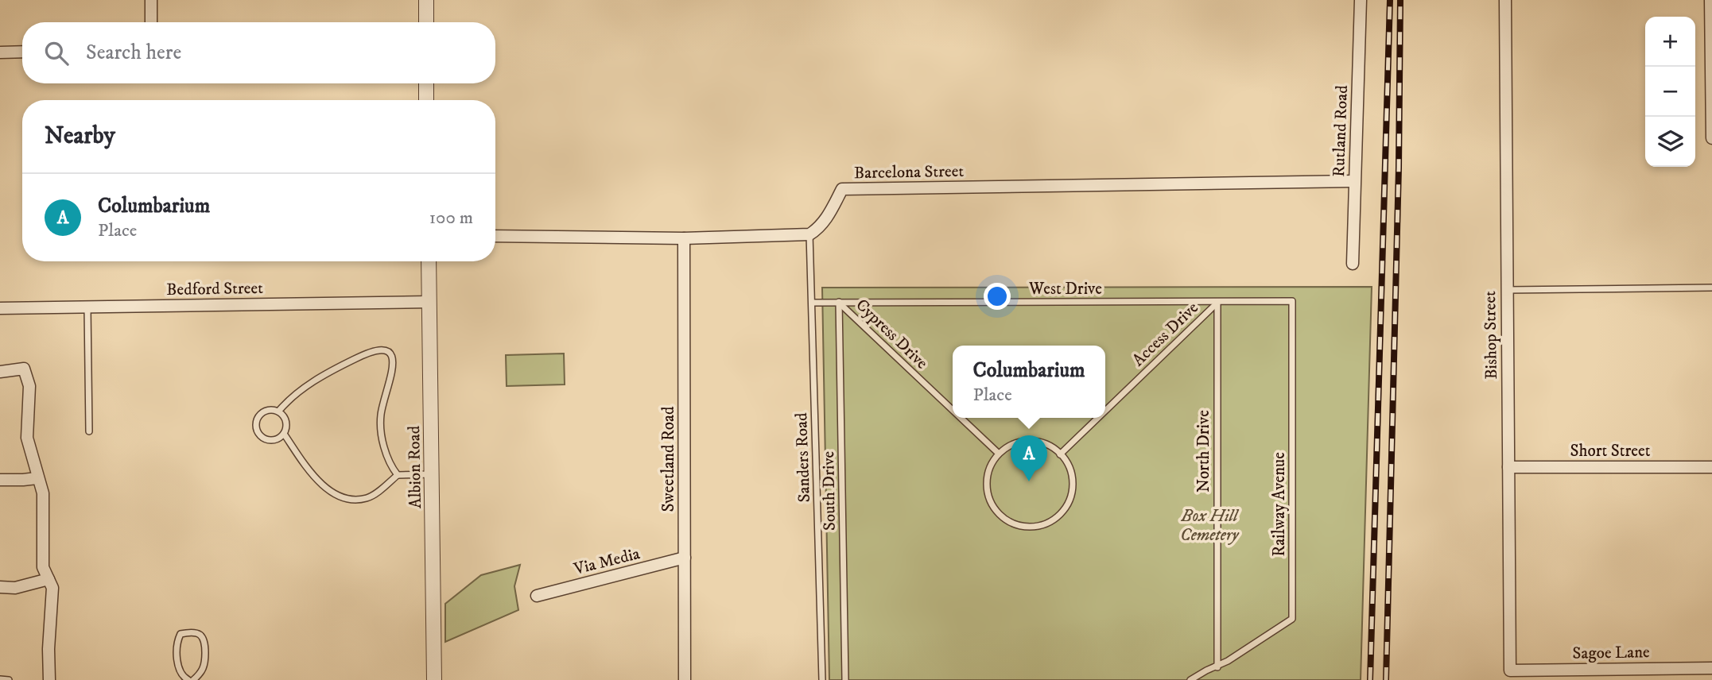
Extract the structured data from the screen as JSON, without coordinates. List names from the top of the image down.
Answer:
{
  "streets": {
    "street": [
      "Rutland Road",
      "Barcelona Street",
      "Bedford Street",
      "Bishop Street",
      "Short Street",
      "Sweetland Road",
      "Albion Road",
      "Via Media",
      "Sagoe Lane"
    ],
    "lane": [
      "West Drive",
      "Cypress Drive",
      "Access Drive",
      "North Drive",
      "Sanders Road",
      "South Drive",
      "Railway Avenue"
    ]
  },
  "crossings": [
    ["Rutland Road", "Barcelona Street"],
    ["Barcelona Street", "Sanders Road"],
    ["Bedford Street", "Albion Road"],
    ["West Drive", "Cypress Drive"],
    ["West Drive", "Access Drive"],
    ["West Drive", "North Drive"],
    ["West Drive", "Sanders Road"],
    ["West Drive", "South Drive"],
    ["West Drive", "Railway Avenue"],
    ["Cypress Drive", "Access Drive"],
    ["Cypress Drive", "South Drive"],
    ["Access Drive", "North Drive"],
    ["Bishop Street", "Short Street"],
    ["Bishop Street", "Sagoe Lane"],
    ["North Drive", "Railway Avenue"],
    ["Sweetland Road", "Via Media"]
  ],
  "parks": ["Box Hill Cemetery"],
  "page": {
    "map_buttons": ["+", "−"],
    "search": "Search here",
    "heading": "Nearby",
    "list": [
      {
        "mark": "A",
        "name": "Columbarium",
        "note": "Place",
        "value": "100 m"
      }
    ],
    "popup": ["Columbarium", "Place"],
    "pins": "A"
  }
}
